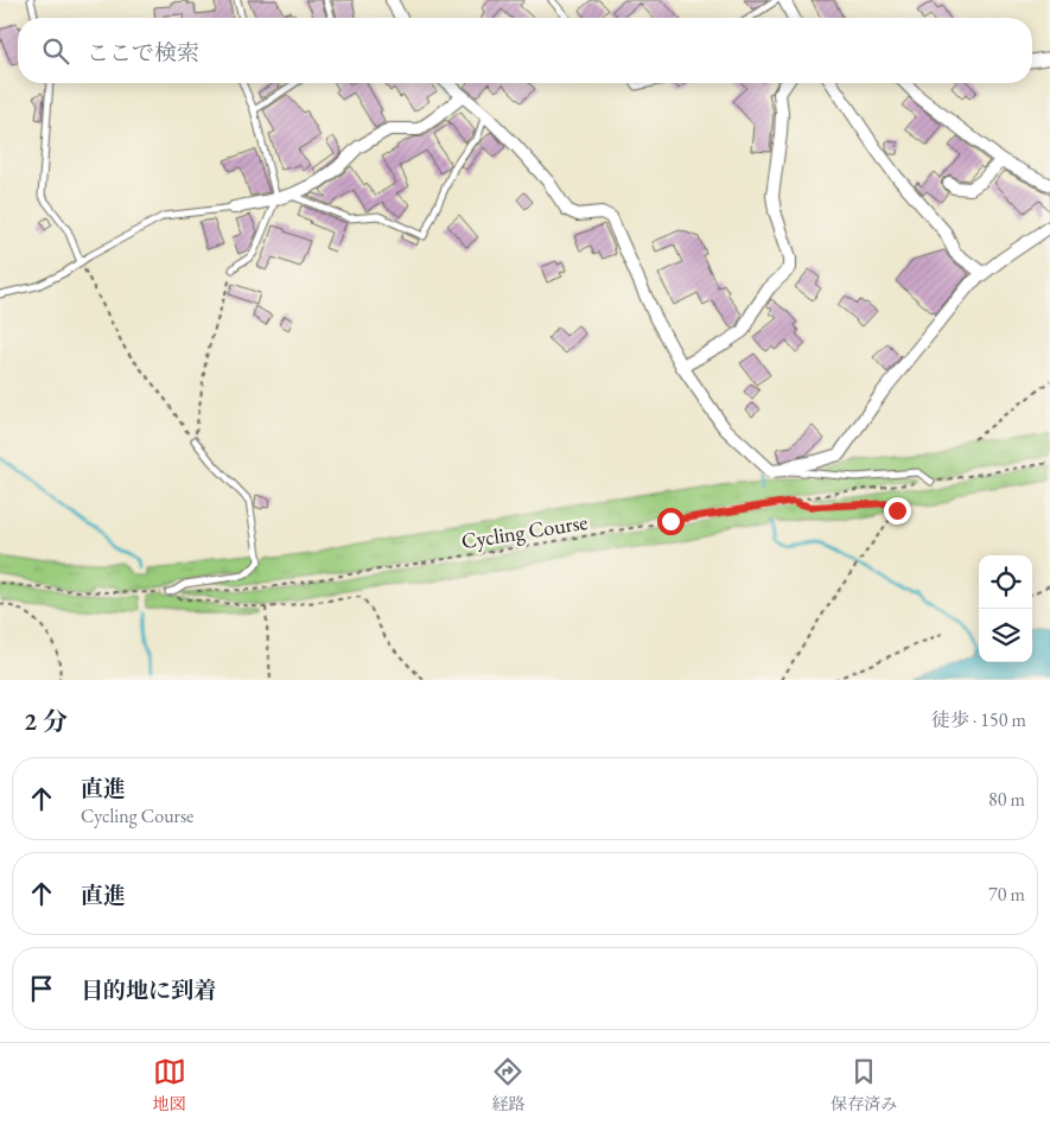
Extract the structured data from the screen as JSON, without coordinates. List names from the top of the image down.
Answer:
{
  "streets": {
    "path": ["Cycling Course"]
  },
  "page": {
    "search": "ここで検索",
    "heading": ["2 分", "徒歩 · 150 m"],
    "list": [
      ["直進", "Cycling Course", "80 m"],
      ["直進", "70 m"],
      "目的地に到着"
    ],
    "nav": ["地図", "経路", "保存済み"]
  }
}
